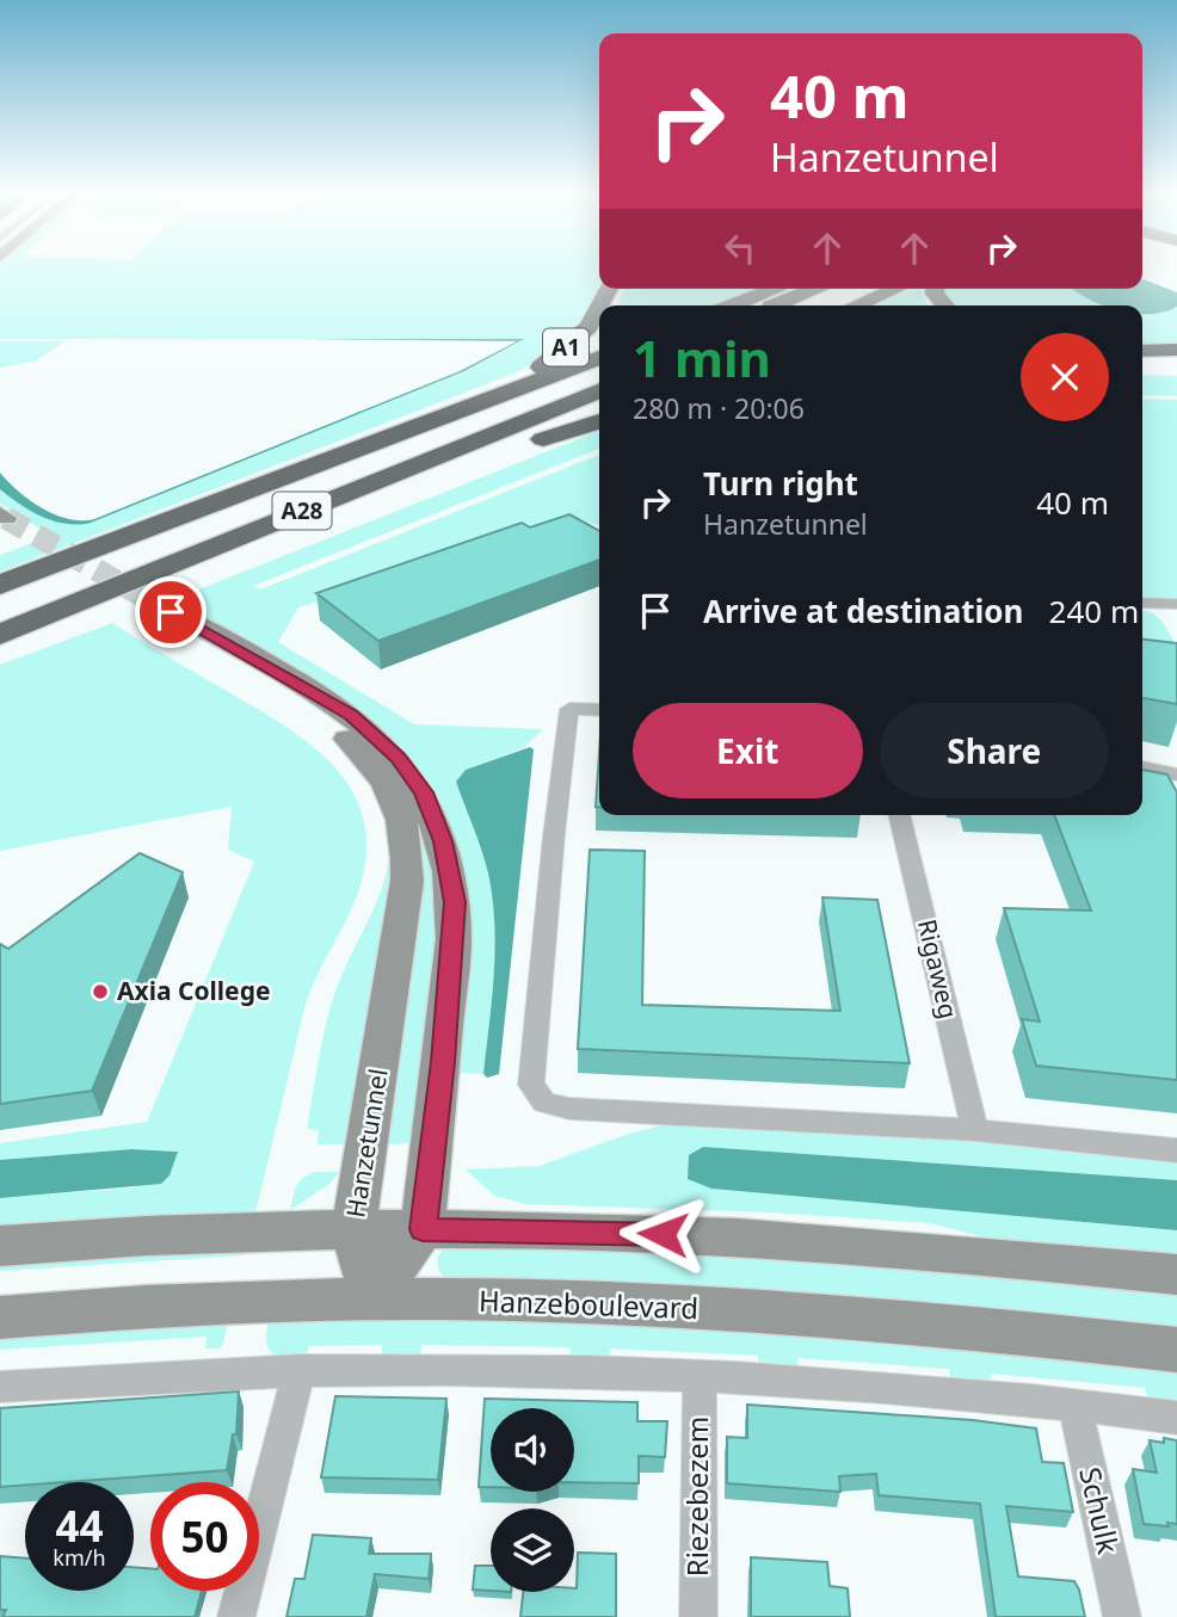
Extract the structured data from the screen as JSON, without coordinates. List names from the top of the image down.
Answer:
{
  "streets": {
    "highway": ["A1", "A28"],
    "main road": ["Hanzetunnel", "Hanzeboulevard"],
    "street": ["Rigaweg", "Riezebezem", "Schulk"]
  },
  "crossings": [
    ["A1", "A28"],
    ["Hanzetunnel", "Hanzeboulevard"]
  ],
  "places": ["Axia College"],
  "page": {
    "turn": ["40 m", "Hanzetunnel"],
    "heading": ["1 min", "280 m · 20:06"],
    "list": [
      {
        "name": "Turn right",
        "note": "Hanzetunnel",
        "value": "40 m"
      },
      {
        "name": "Arrive at destination",
        "value": "240 m"
      }
    ],
    "buttons": ["Exit", "Share"],
    "speed": "44 km/h",
    "limit": "50"
  }
}
